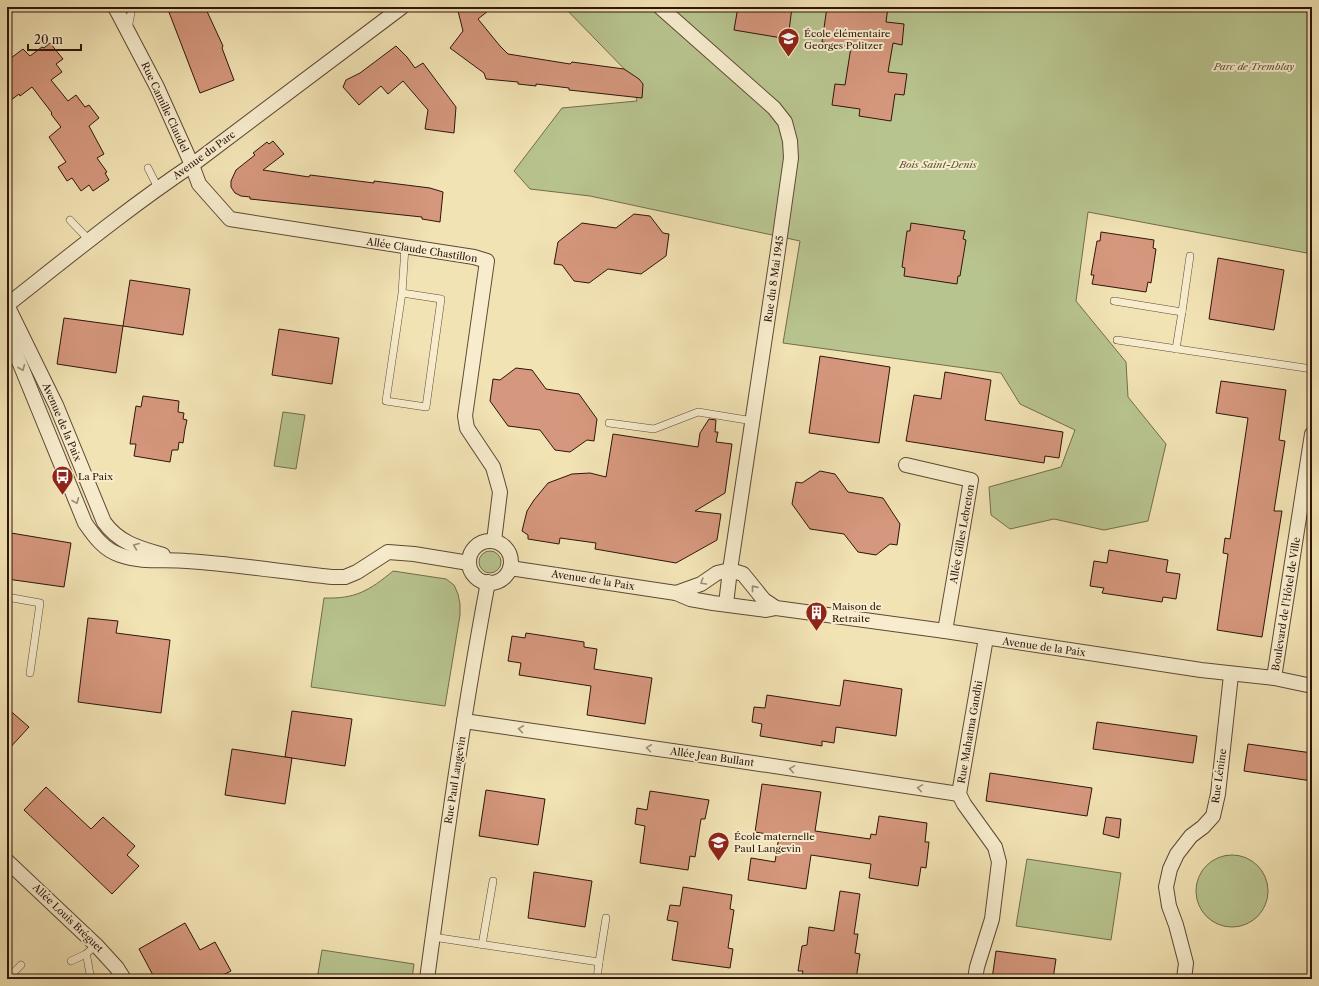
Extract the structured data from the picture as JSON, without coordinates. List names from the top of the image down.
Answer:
{
  "streets": {
    "street": [
      "Rue Camille Claudel",
      "Avenue du Parc",
      "Allée Claude Chastillon",
      "Rue du 8 Mai 1945",
      "Avenue de la Paix",
      "Allée Gilles Lebreton",
      "Boulevard de l'Hôtel de Ville",
      "Rue Mahatma Gandhi",
      "Allée Jean Bullant",
      "Rue Lénine",
      "Rue Paul Langevin",
      "Allée Louis Bréguet"
    ]
  },
  "crossings": [
    ["Rue Camille Claudel", "Avenue du Parc"],
    ["Rue Camille Claudel", "Allée Claude Chastillon"],
    ["Avenue du Parc", "Allée Claude Chastillon"],
    ["Avenue du Parc", "Avenue de la Paix"],
    ["Allée Claude Chastillon", "Avenue de la Paix"],
    ["Allée Claude Chastillon", "Rue Paul Langevin"],
    ["Rue du 8 Mai 1945", "Avenue de la Paix"],
    ["Avenue de la Paix", "Allée Gilles Lebreton"],
    ["Avenue de la Paix", "Boulevard de l'Hôtel de Ville"],
    ["Avenue de la Paix", "Rue Mahatma Gandhi"],
    ["Avenue de la Paix", "Rue Lénine"],
    ["Avenue de la Paix", "Rue Paul Langevin"],
    ["Rue Mahatma Gandhi", "Allée Jean Bullant"],
    ["Allée Jean Bullant", "Rue Paul Langevin"]
  ],
  "one_way": ["Allée Jean Bullant"],
  "parks": ["Parc de Tremblay", "Bois Saint-Denis"],
  "places": {
    "school or university": ["École élémentaire Georges Politzer", "École maternelle Paul Langevin"],
    "bus stop": ["La Paix"],
    "building": ["Maison de Retraite"]
  },
  "scale_bar": "20 m"
}
